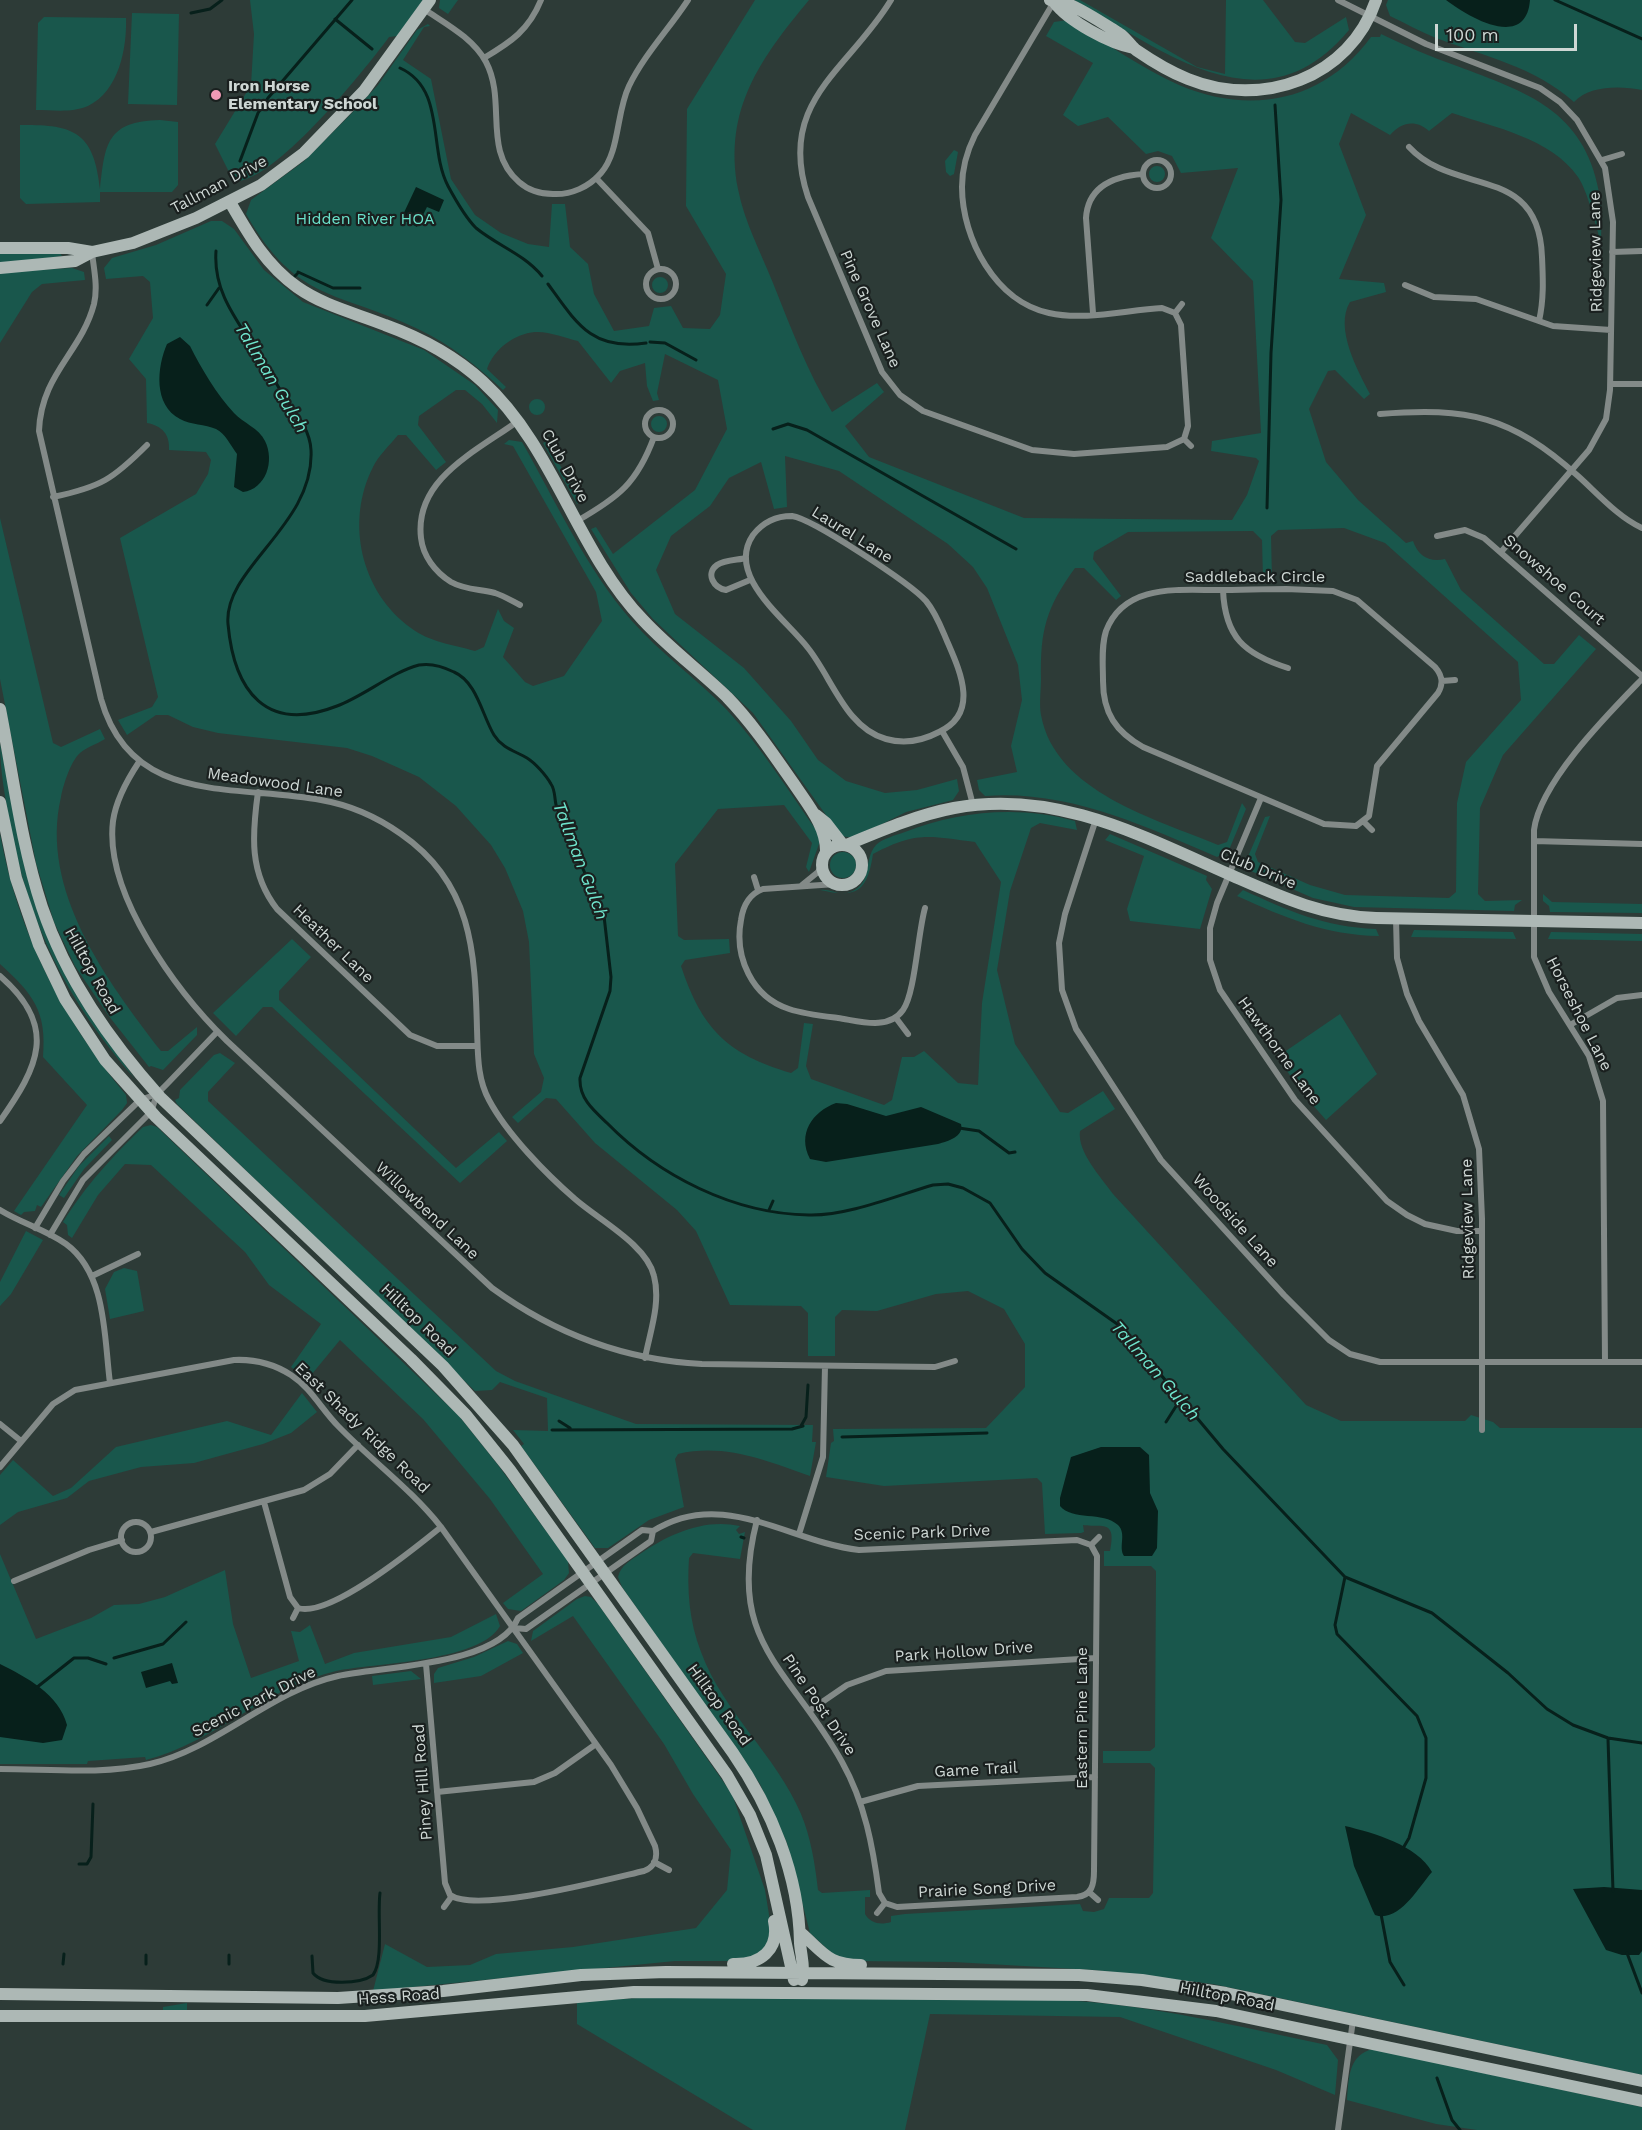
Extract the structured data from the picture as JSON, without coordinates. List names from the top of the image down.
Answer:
{
  "streets": {
    "main road": [
      "Tallman Drive",
      "Club Drive",
      "Hilltop Road",
      "Hess Road"
    ],
    "street": [
      "Ridgeview Lane",
      "Pine Grove Lane",
      "Laurel Lane",
      "Saddleback Circle",
      "Snowshoe Court",
      "Meadowood Lane",
      "Heather Lane",
      "Horseshoe Lane",
      "Hawthorne Lane",
      "Willowbend Lane",
      "Woodside Lane",
      "East Shady Ridge Road",
      "Scenic Park Drive",
      "Park Hollow Drive",
      "Pine Post Drive",
      "Eastern Pine Lane",
      "Game Trail",
      "Piney Hill Road",
      "Prairie Song Drive"
    ]
  },
  "crossings": [
    ["Tallman Drive", "Club Drive"],
    ["Tallman Drive", "Meadowood Lane"],
    ["Ridgeview Lane", "Club Drive"],
    ["Ridgeview Lane", "Snowshoe Court"],
    ["Ridgeview Lane", "Hawthorne Lane"],
    ["Ridgeview Lane", "Woodside Lane"],
    ["Club Drive", "Horseshoe Lane"],
    ["Club Drive", "Hawthorne Lane"],
    ["Club Drive", "Woodside Lane"],
    ["Saddleback Circle", "Hawthorne Lane"],
    ["Snowshoe Court", "Horseshoe Lane"],
    ["Meadowood Lane", "Heather Lane"],
    ["Meadowood Lane", "Willowbend Lane"],
    ["Hilltop Road", "Scenic Park Drive"],
    ["Hilltop Road", "Hess Road"],
    ["Horseshoe Lane", "Woodside Lane"],
    ["East Shady Ridge Road", "Scenic Park Drive"],
    ["Scenic Park Drive", "Pine Post Drive"],
    ["Scenic Park Drive", "Eastern Pine Lane"],
    ["Scenic Park Drive", "Piney Hill Road"],
    ["Park Hollow Drive", "Pine Post Drive"],
    ["Park Hollow Drive", "Eastern Pine Lane"],
    ["Pine Post Drive", "Game Trail"],
    ["Pine Post Drive", "Prairie Song Drive"],
    ["Eastern Pine Lane", "Game Trail"],
    ["Eastern Pine Lane", "Prairie Song Drive"]
  ],
  "water": ["Tallman Gulch"],
  "parks": ["Hidden River HOA"],
  "places": ["Iron Horse Elementary School"],
  "scale_bar": "100 m"
}
